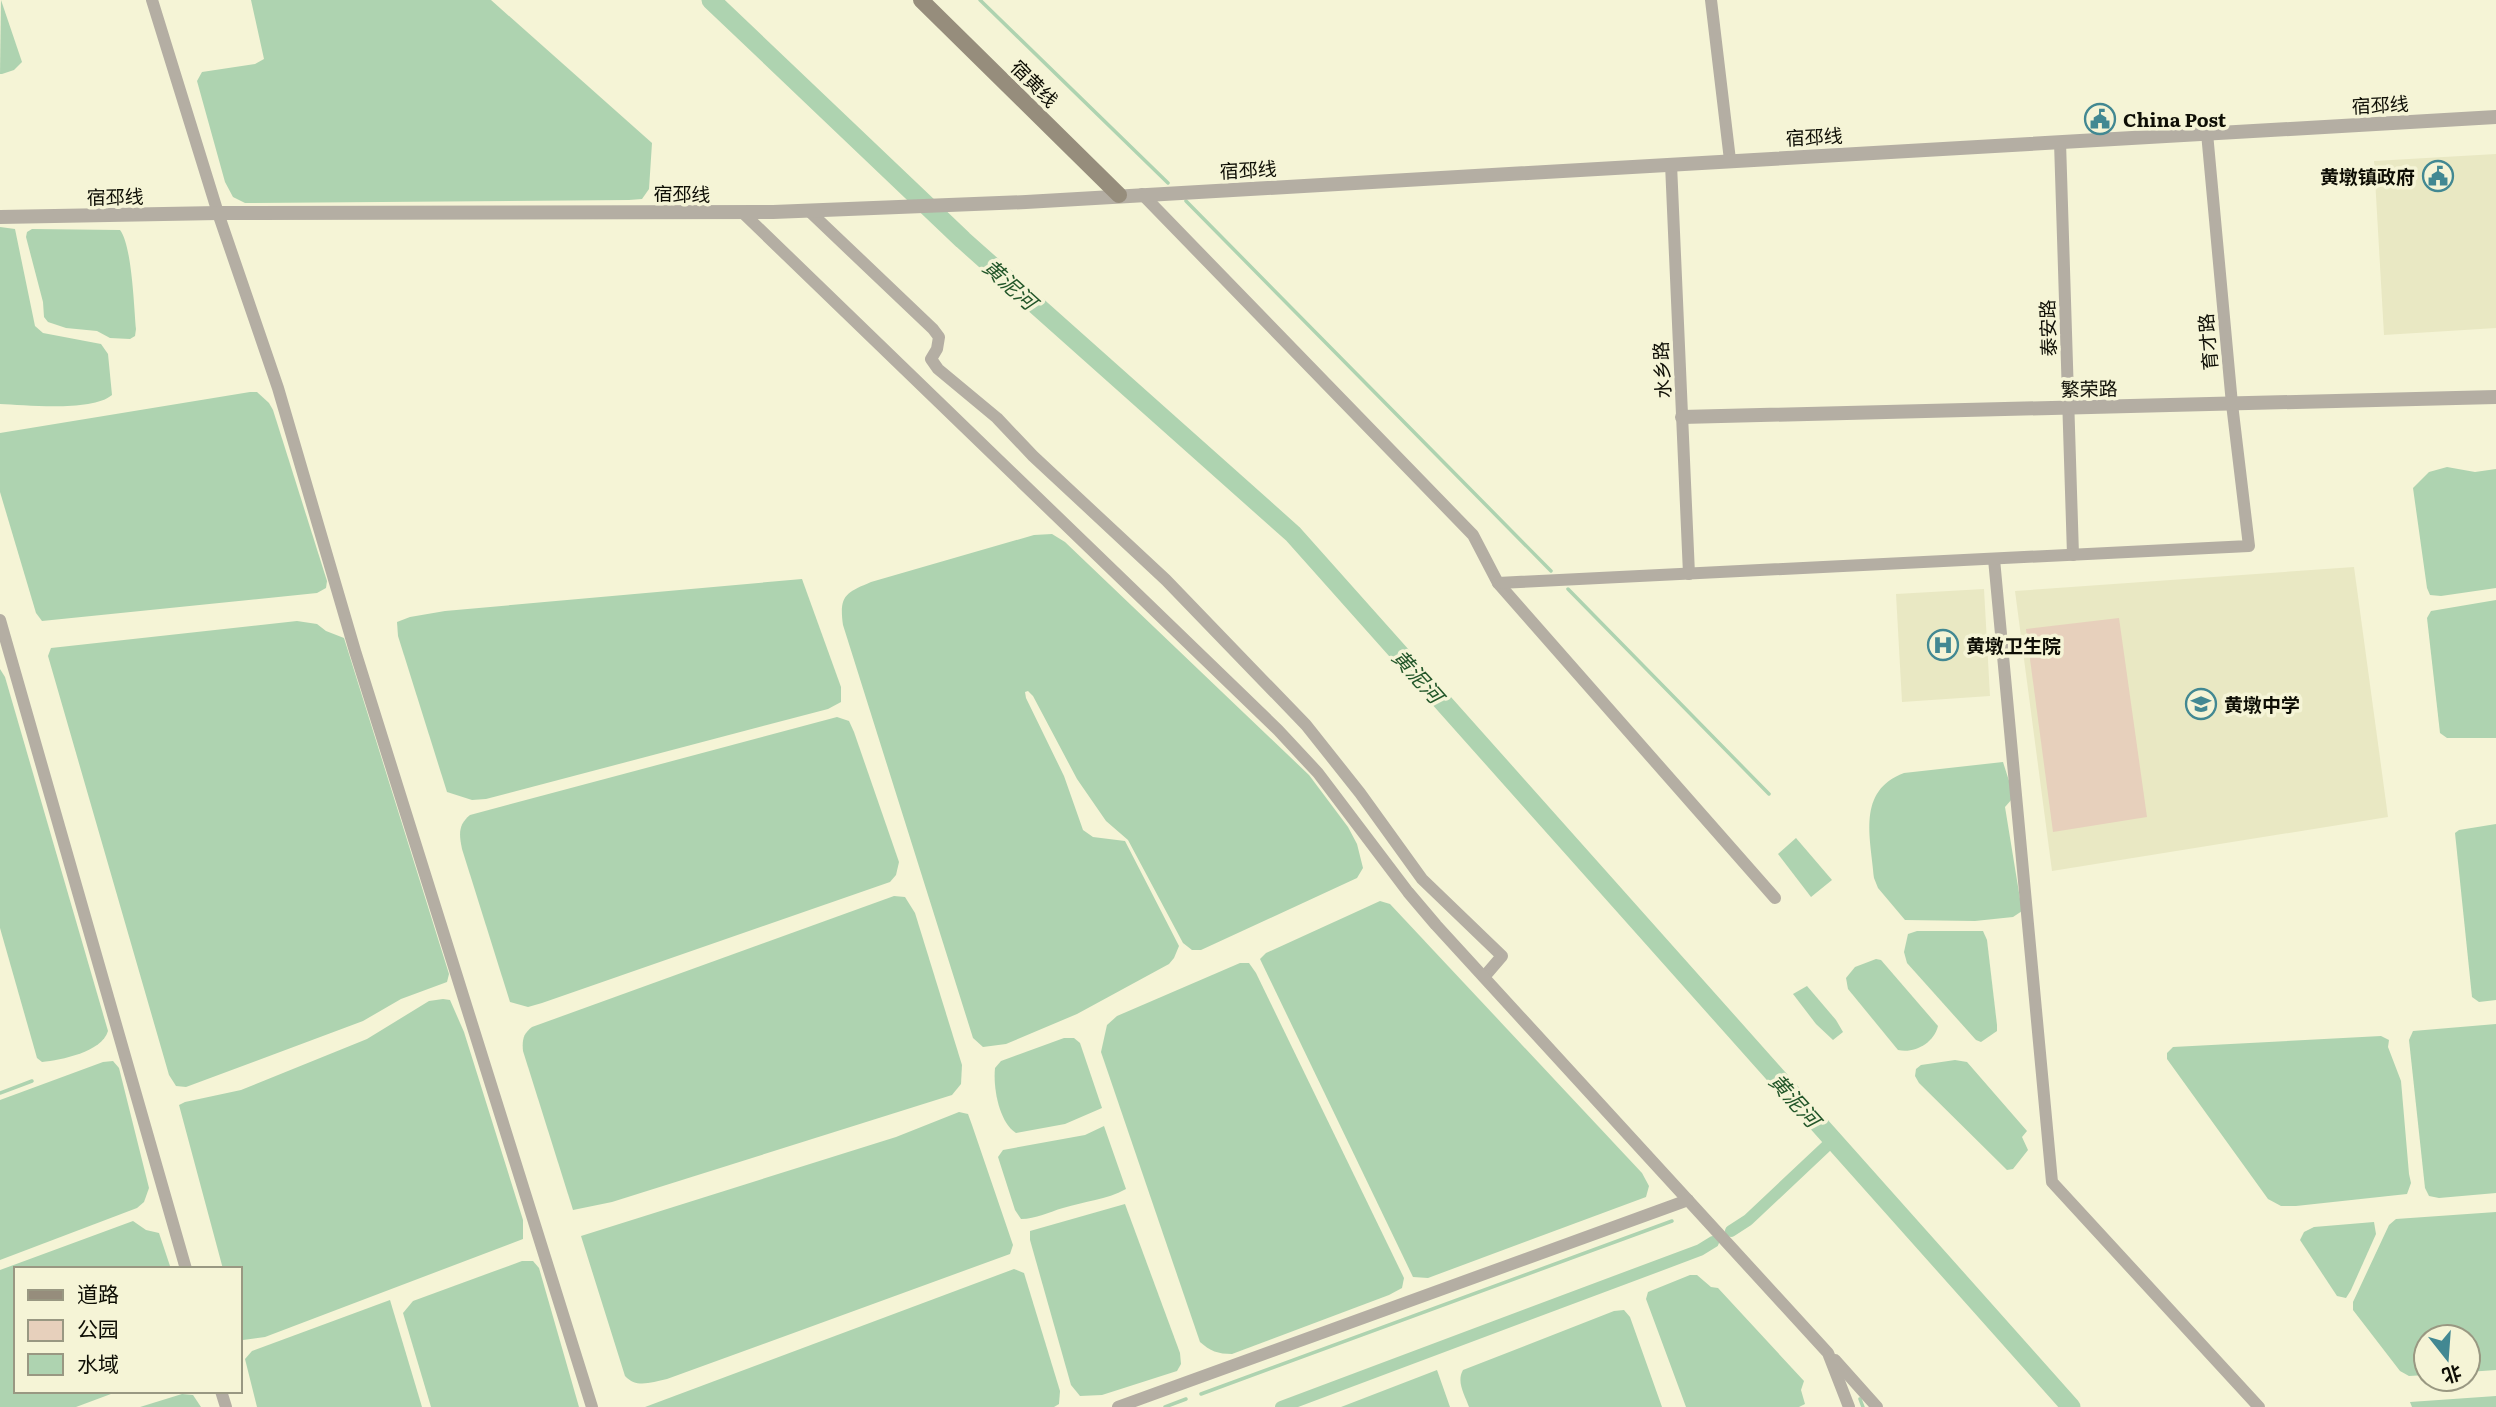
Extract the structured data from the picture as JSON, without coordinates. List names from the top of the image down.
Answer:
{
  "streets": {
    "main road": ["宿黄线"],
    "street": [
      "宿邳线",
      "泰安路",
      "育才路",
      "水乡路",
      "繁荣路"
    ]
  },
  "crossings": [
    ["宿黄线", "宿邳线"],
    ["宿邳线", "泰安路"],
    ["宿邳线", "育才路"],
    ["宿邳线", "水乡路"],
    ["泰安路", "育才路"],
    ["泰安路", "繁荣路"],
    ["育才路", "繁荣路"],
    ["水乡路", "繁荣路"]
  ],
  "water": ["黄泥河"],
  "places": {
    "public building": ["China Post", "黄墩镇政府"],
    "hospital": ["黄墩卫生院"],
    "school or university": ["黄墩中学"]
  },
  "legend": ["道路", "公园", "水域"],
  "north": "bottom"
}
